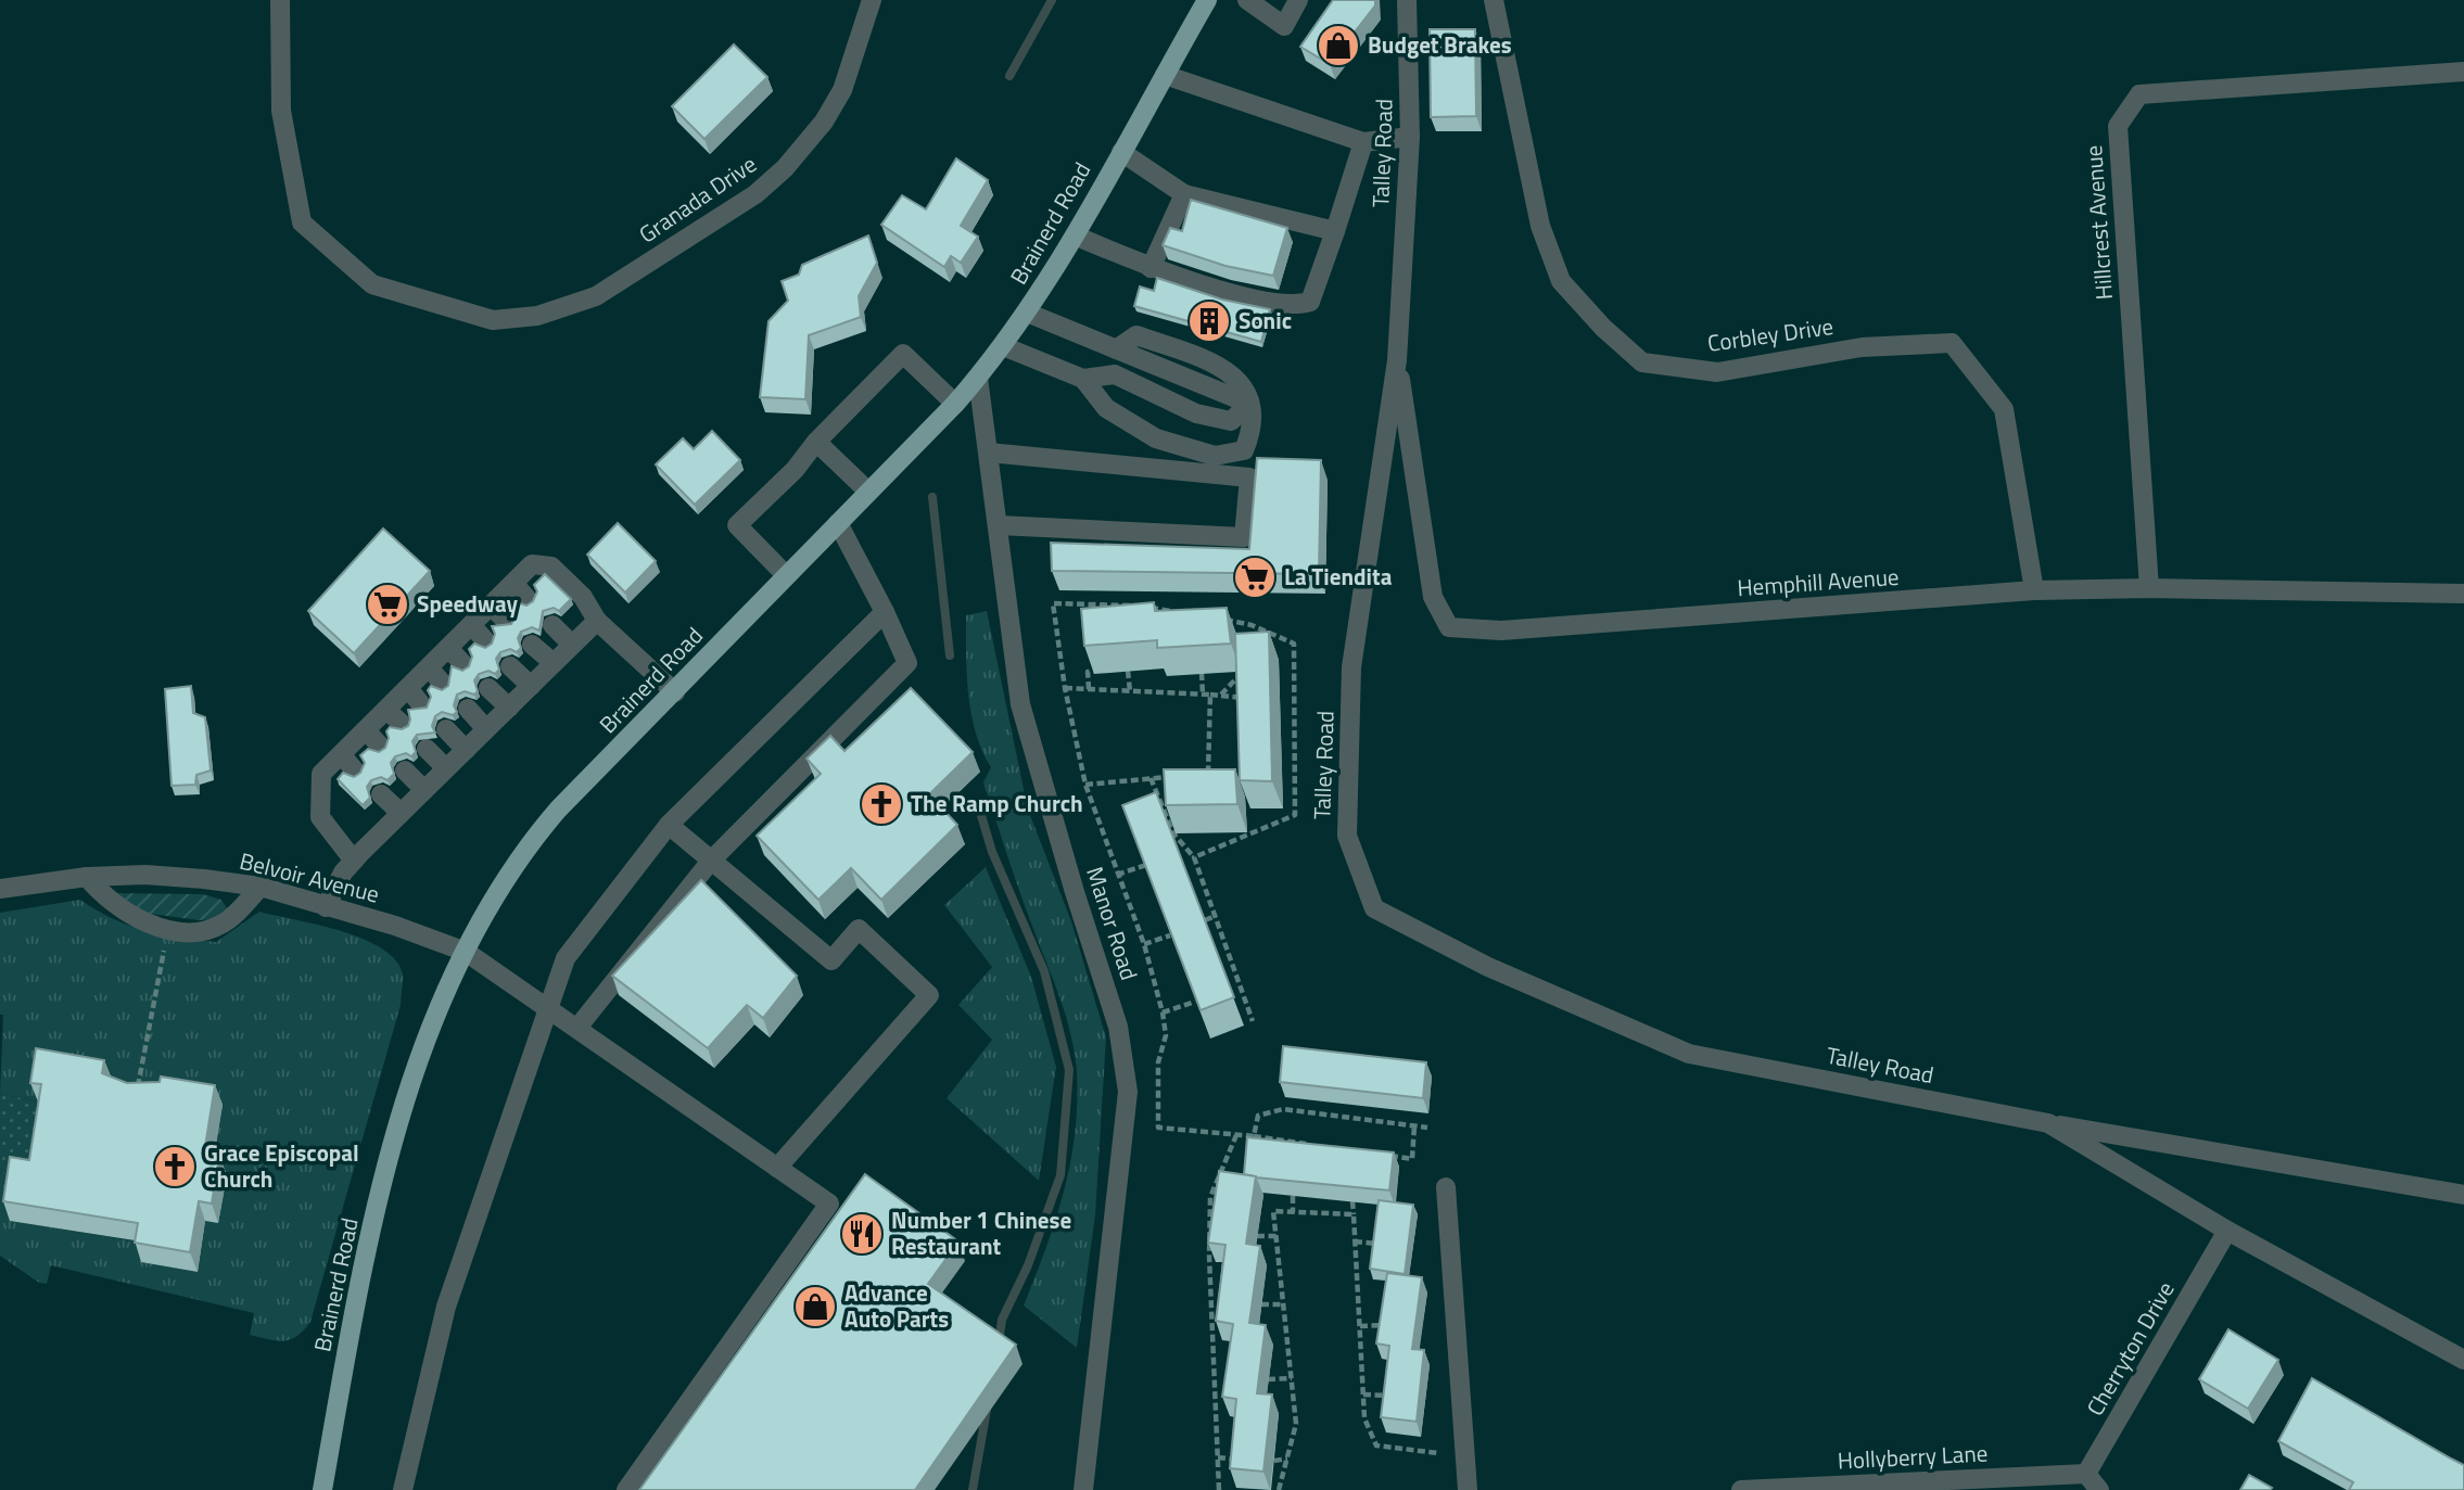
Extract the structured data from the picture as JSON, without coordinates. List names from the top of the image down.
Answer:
{
  "streets": {
    "main road": ["Brainerd Road"],
    "street": [
      "Talley Road",
      "Granada Drive",
      "Hillcrest Avenue",
      "Corbley Drive",
      "Hemphill Avenue",
      "Belvoir Avenue",
      "Manor Road",
      "Cherryton Drive",
      "Hollyberry Lane"
    ]
  },
  "crossings": [
    ["Talley Road", "Hemphill Avenue"],
    ["Talley Road", "Cherryton Drive"],
    ["Hillcrest Avenue", "Hemphill Avenue"],
    ["Brainerd Road", "Belvoir Avenue"],
    ["Brainerd Road", "Manor Road"],
    ["Corbley Drive", "Hemphill Avenue"],
    ["Cherryton Drive", "Hollyberry Lane"]
  ],
  "places": {
    "shop": ["Budget Brakes", "Advance Auto Parts"],
    "building": ["Sonic"],
    "supermarket": ["La Tiendita", "Speedway"],
    "church": ["The Ramp Church", "Grace Episcopal Church"],
    "restaurant": ["Number 1 Chinese Restaurant"]
  }
}
